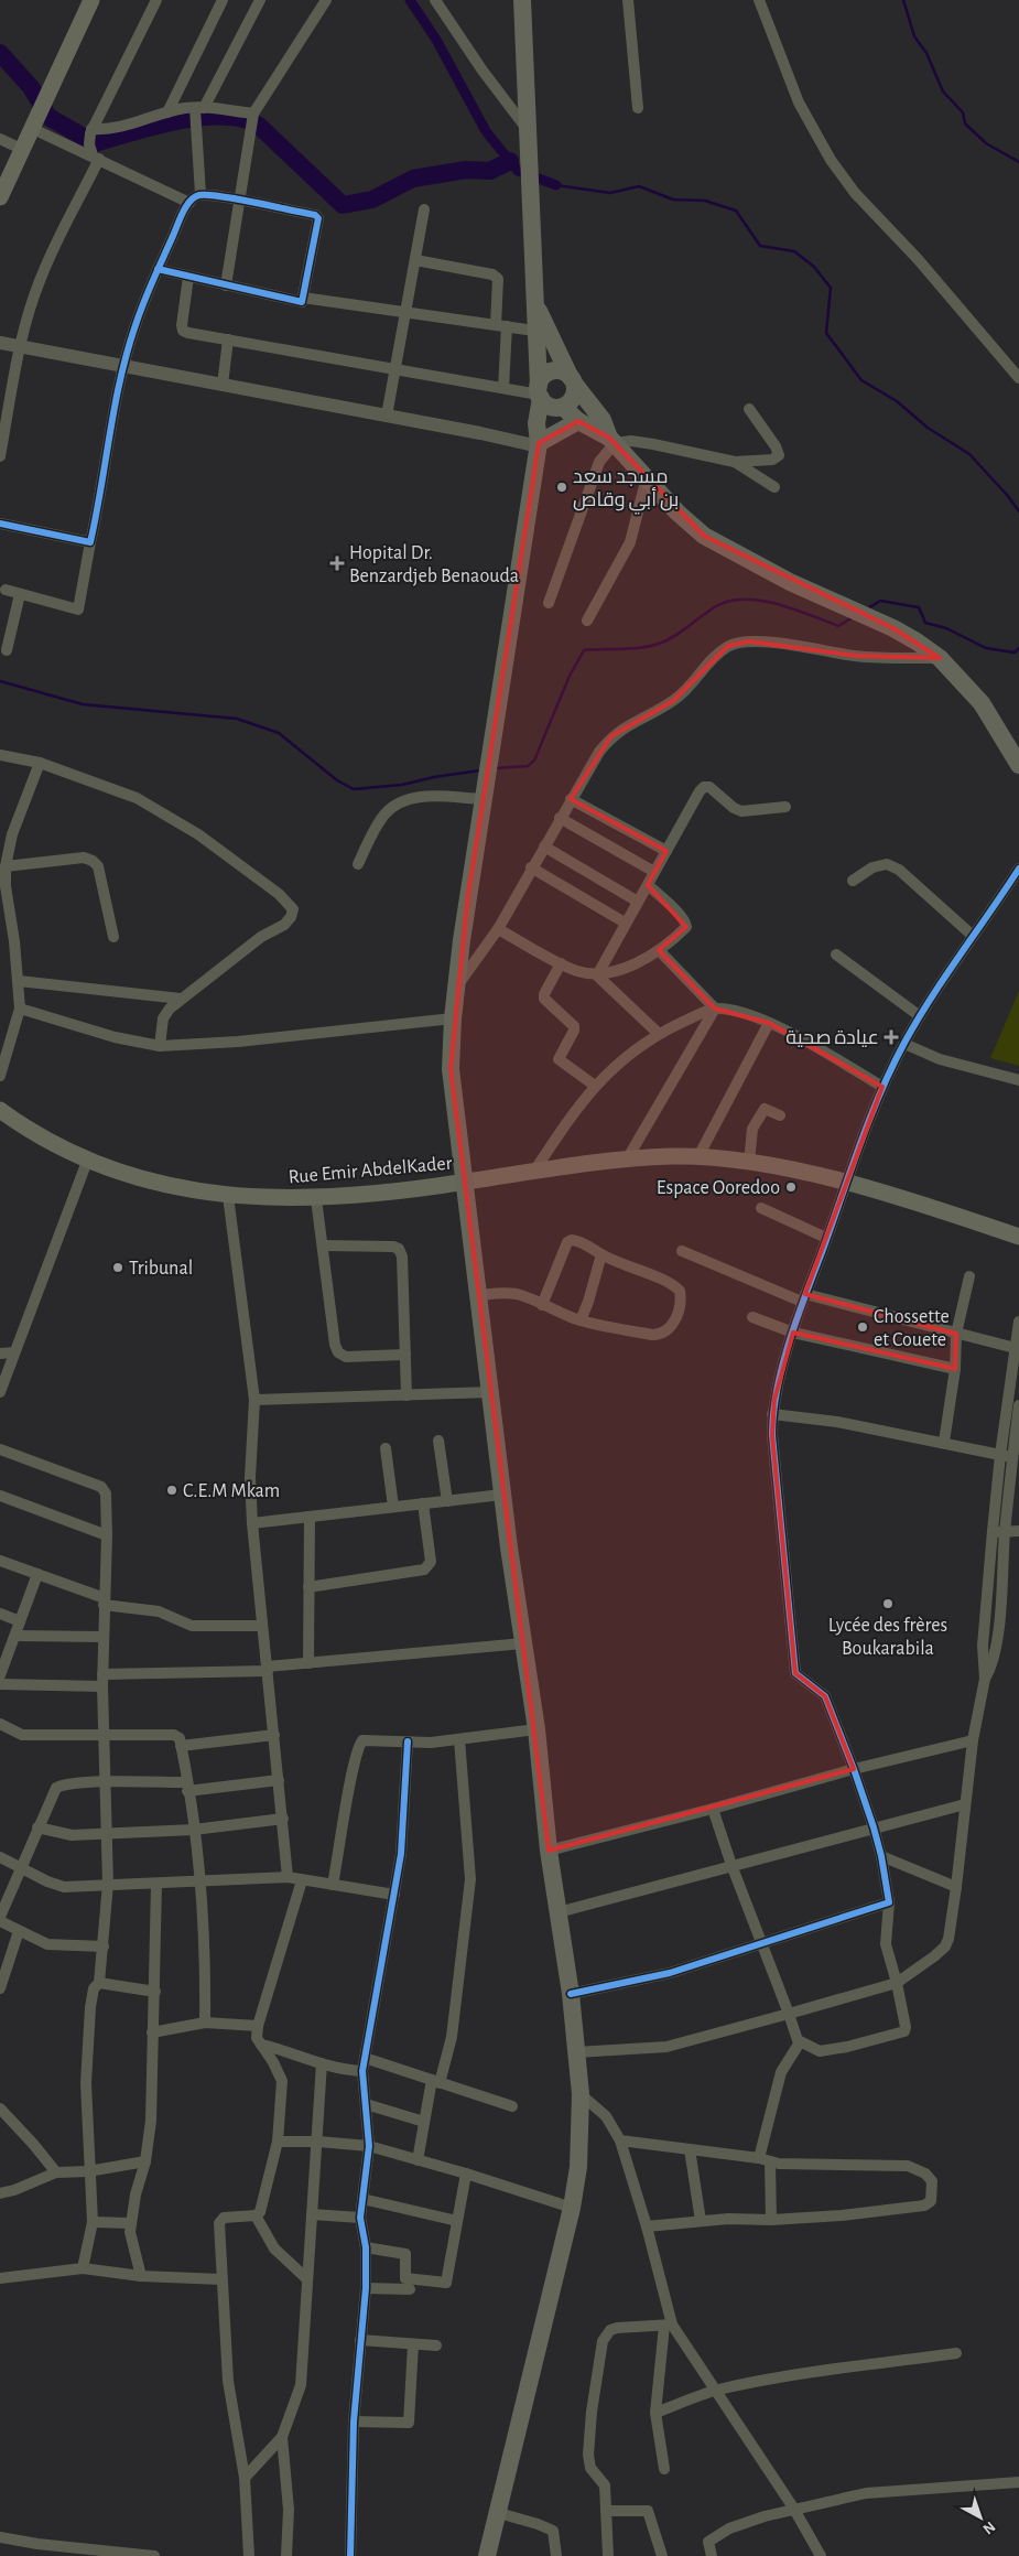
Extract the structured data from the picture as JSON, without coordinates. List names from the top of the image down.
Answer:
{
  "streets": {
    "main road": ["Rue Emir AbdelKader"]
  },
  "places": {
    "other": [
      "مسجد سعد بن أبي وقاص",
      "Espace Ooredoo",
      "Tribunal",
      "Chossette et Couete",
      "C.E.M Mkam",
      "Lycée des frères Boukarabila"
    ],
    "health": ["Hopital Dr. Benzardjeb Benaouda", "عيادة صحية"]
  },
  "north": "bottom right"
}
